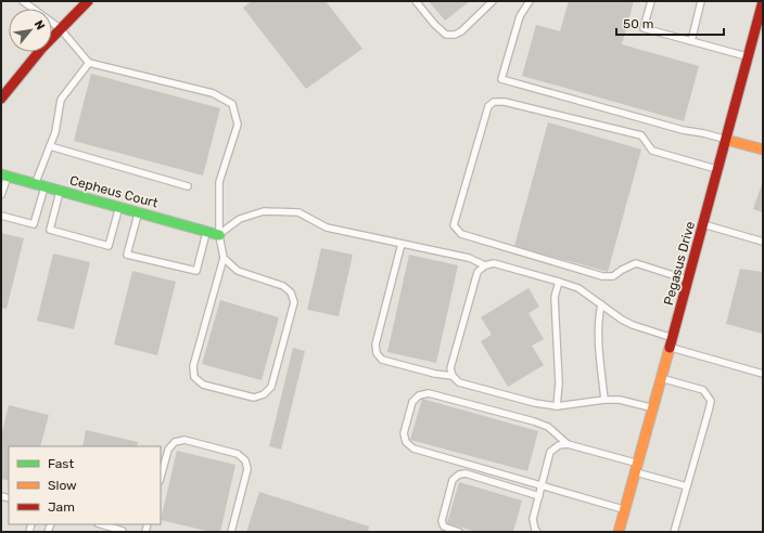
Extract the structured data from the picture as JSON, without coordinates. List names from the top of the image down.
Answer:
{
  "streets": {
    "street": ["Cepheus Court", "Pegasus Drive"]
  },
  "legend": ["Fast", "Slow", "Jam"],
  "scale_bar": "50 m",
  "north": "top right"
}
